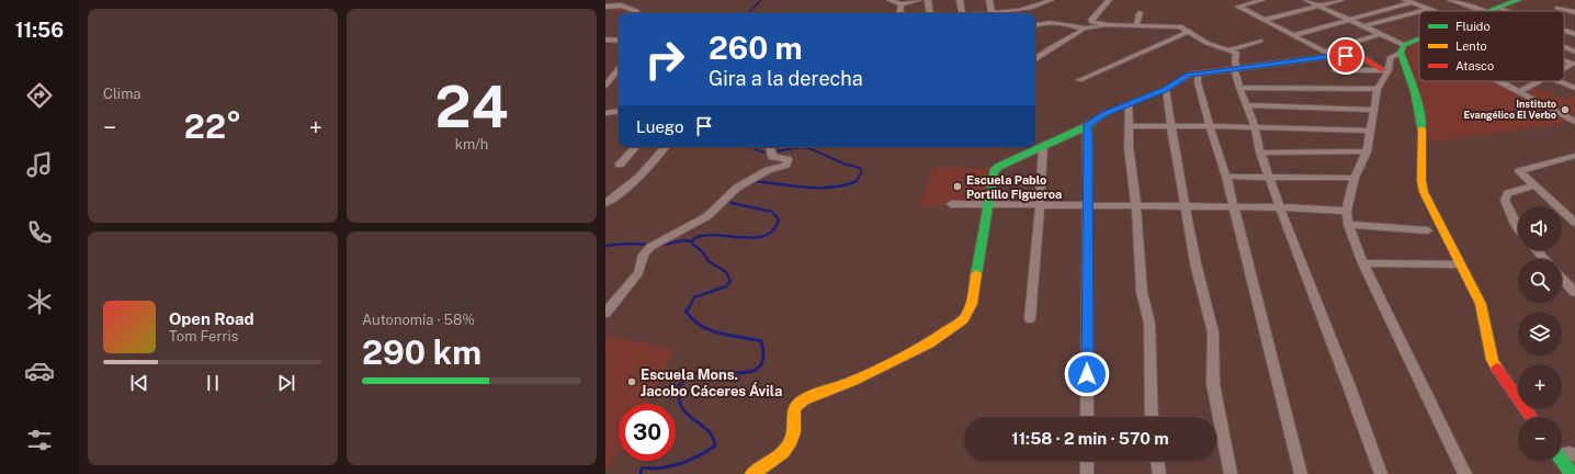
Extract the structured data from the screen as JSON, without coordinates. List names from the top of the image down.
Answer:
{
  "places": ["Instituto Evangélico El Verbo", "Escuela Pablo Portillo Figueroa", "Escuela Mons. Jacobo Cáceres Ávila"],
  "legend": ["Fluido", "Lento", "Atasco"],
  "page": {
    "tabs": "11:56",
    "tile": [
      "Clima",
      ["24", "km/h"],
      ["Autonomía · 58%", "290 km"]
    ],
    "turn": ["260 m", "Gira a la derecha"],
    "then": "Luego",
    "heat": ["−", "22°", "+"],
    "map_buttons": ["+", "−"],
    "song": ["Open Road", "Tom Ferris"],
    "limit": "30",
    "trip": "11:58 · 2 min · 570 m"
  }
}
